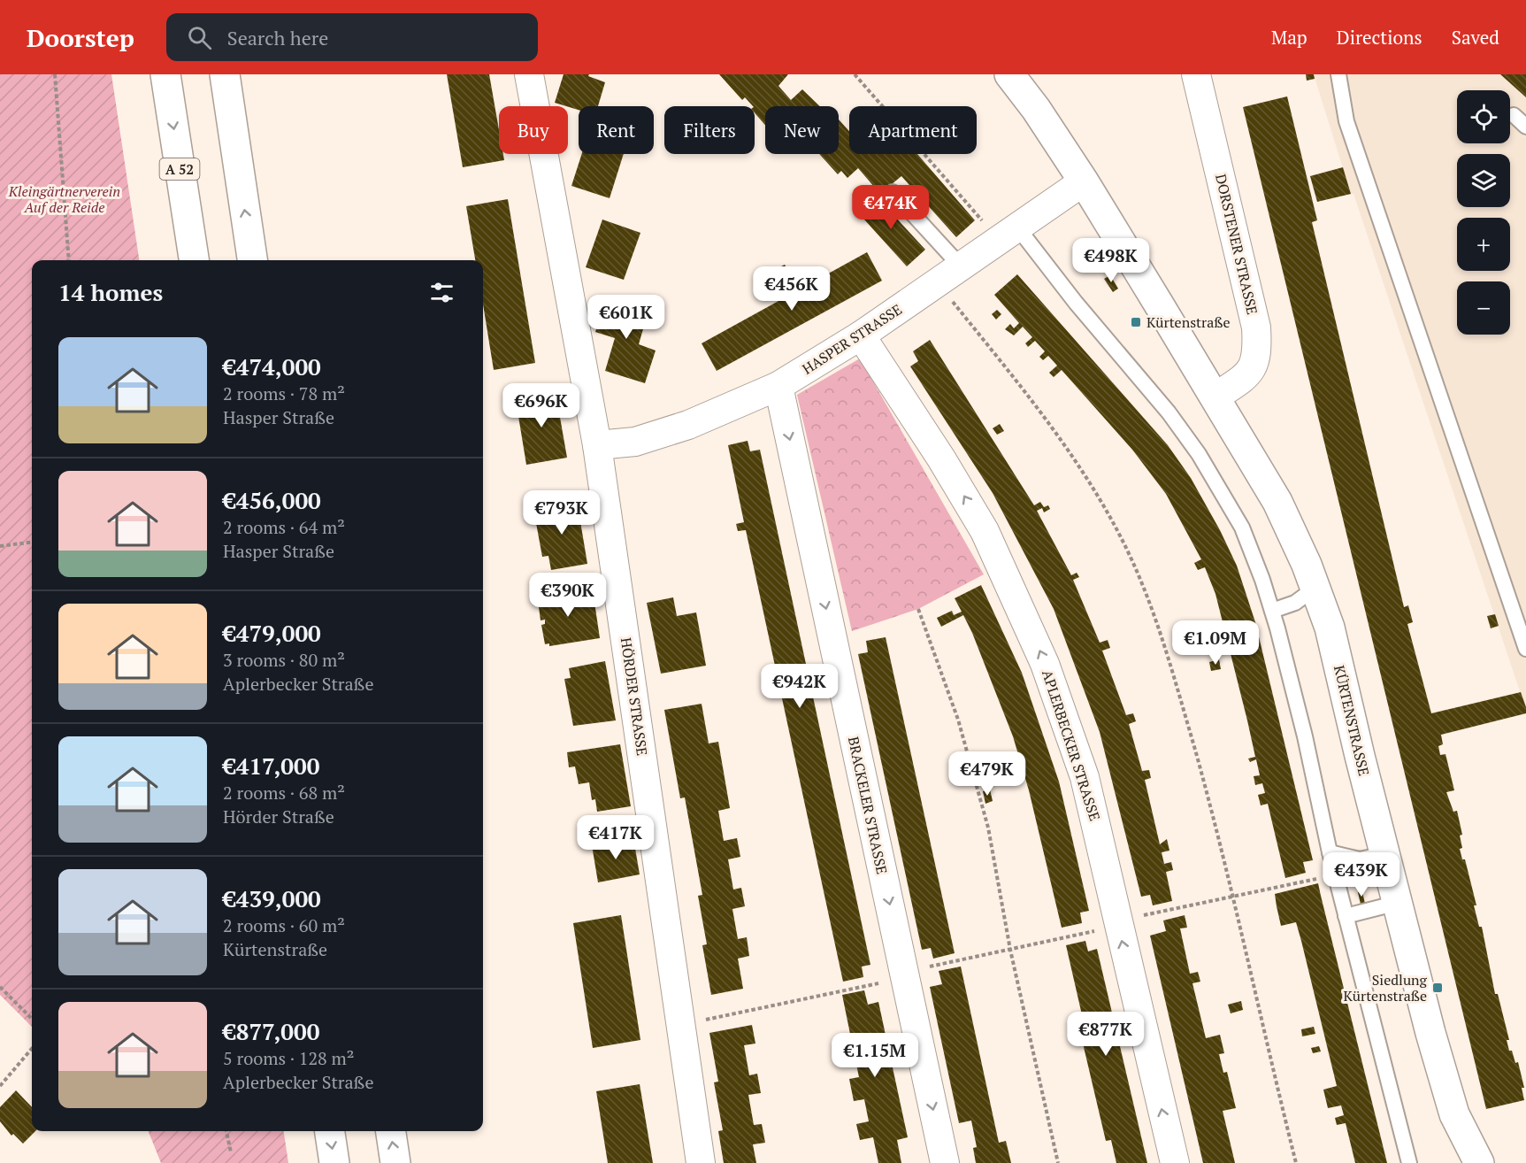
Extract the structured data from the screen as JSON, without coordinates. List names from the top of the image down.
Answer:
{
  "streets": {
    "main road": ["A 52", "KÜRTENSTRASSE"],
    "street": [
      "DORSTENER STRASSE",
      "HASPER STRASSE",
      "HÖRDER STRASSE",
      "APLERBECKER STRASSE",
      "BRACKELER STRASSE"
    ]
  },
  "crossings": [
    ["DORSTENER STRASSE", "KÜRTENSTRASSE"],
    ["HASPER STRASSE", "HÖRDER STRASSE"],
    ["HASPER STRASSE", "KÜRTENSTRASSE"],
    ["HASPER STRASSE", "APLERBECKER STRASSE"],
    ["HASPER STRASSE", "BRACKELER STRASSE"]
  ],
  "one_way": ["APLERBECKER STRASSE", "BRACKELER STRASSE"],
  "parks": ["Kleingärtnerverein Auf der Reide"],
  "places": {
    "transit": ["Kürtenstraße", "Siedlung Kürtenstraße"]
  },
  "page": {
    "header": "Doorstep",
    "search": "Search here",
    "nav": ["Map", "Directions", "Saved"],
    "map_buttons": ["+", "−"],
    "chip": [
      "Buy",
      "Rent",
      "Filters",
      "New",
      "Apartment"
    ],
    "price": [
      "€474K",
      "€498K",
      "€456K",
      "€601K",
      "€696K",
      "€793K",
      "€390K",
      "€1.09M",
      "€942K",
      "€479K",
      "€417K",
      "€439K",
      "€877K",
      "€1.15M"
    ],
    "heading": "14 homes",
    "list": [
      {
        "name": "€474,000",
        "note": "2 rooms · 78 m² · Hasper Straße"
      },
      {
        "name": "€456,000",
        "note": "2 rooms · 64 m² · Hasper Straße"
      },
      {
        "name": "€479,000",
        "note": "3 rooms · 80 m² · Aplerbecker Straße"
      },
      {
        "name": "€417,000",
        "note": "2 rooms · 68 m² · Hörder Straße"
      },
      {
        "name": "€439,000",
        "note": "2 rooms · 60 m² · Kürtenstraße"
      },
      {
        "name": "€877,000",
        "note": "5 rooms · 128 m² · Aplerbecker Straße"
      }
    ]
  }
}
